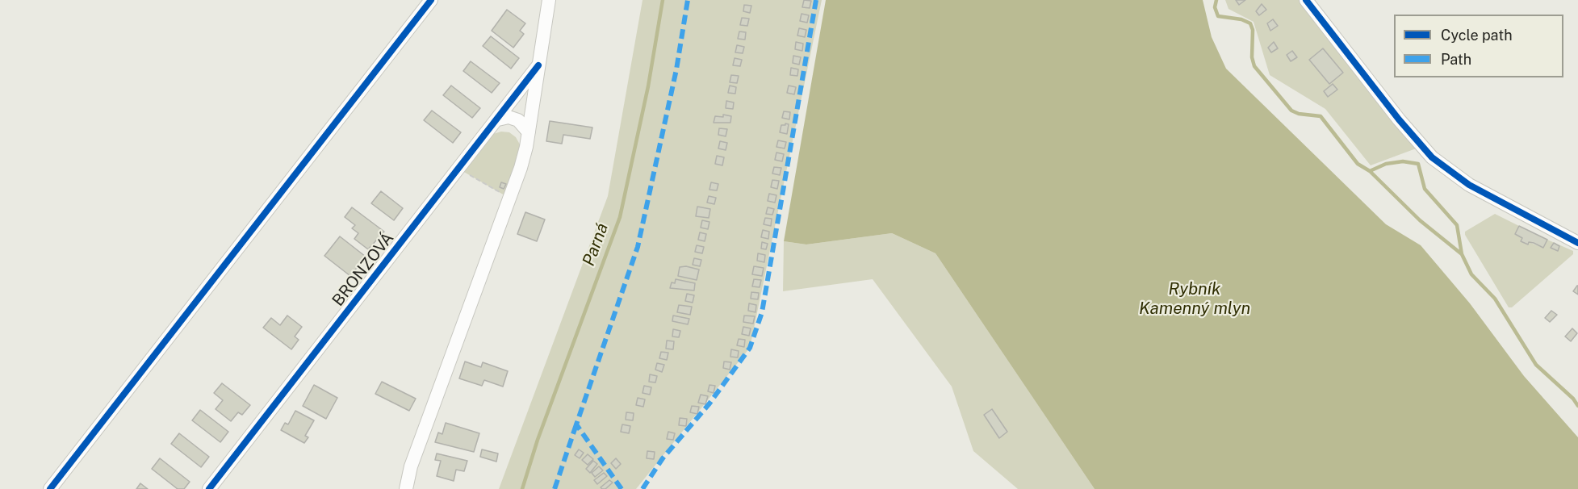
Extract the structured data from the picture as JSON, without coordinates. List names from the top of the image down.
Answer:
{
  "streets": {
    "street": ["BRONZOVÁ"]
  },
  "water": ["Parná", "Rybník Kamenný mlyn"],
  "legend": ["Cycle path", "Path"]
}
